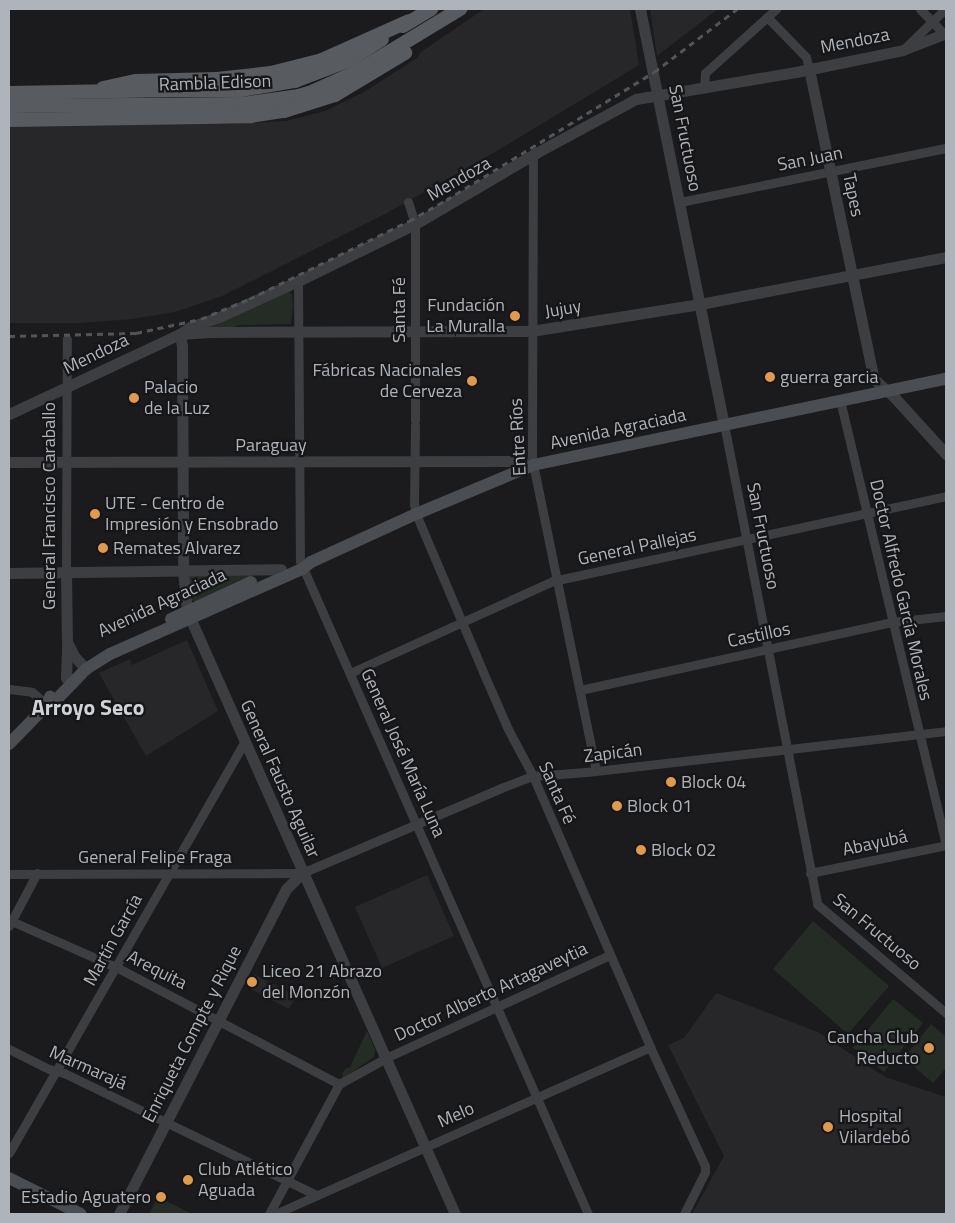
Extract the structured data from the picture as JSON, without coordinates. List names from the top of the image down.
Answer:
{
  "streets": {
    "main road": ["Rambla Edison", "Avenida Agraciada"],
    "street": [
      "Mendoza",
      "San Fructuoso",
      "San Juan",
      "Tapes",
      "Jujuy",
      "Santa Fé",
      "Entre Ríos",
      "Paraguay",
      "General Francisco Caraballo",
      "General Pallejas",
      "Doctor Alfredo García Morales",
      "Castillos",
      "General José María Luna",
      "Zapicán",
      "General Fausto Aguilar",
      "Abayubá",
      "General Felipe Fraga",
      "Martín García",
      "Arequita",
      "Doctor Alberto Artagaveytia",
      "Enriqueta Compte y Rique",
      "Marmarajá",
      "Melo"
    ]
  },
  "crossings": [
    ["Mendoza", "San Fructuoso"],
    ["Mendoza", "Tapes"],
    ["Mendoza", "Jujuy"],
    ["Mendoza", "Santa Fé"],
    ["Mendoza", "Entre Ríos"],
    ["Mendoza", "General Francisco Caraballo"],
    ["Mendoza", "General José María Luna"],
    ["Mendoza", "General Fausto Aguilar"],
    ["San Fructuoso", "San Juan"],
    ["San Fructuoso", "Jujuy"],
    ["San Fructuoso", "Avenida Agraciada"],
    ["San Fructuoso", "General Pallejas"],
    ["San Fructuoso", "Castillos"],
    ["San Fructuoso", "Zapicán"],
    ["San Fructuoso", "Abayubá"],
    ["San Juan", "Tapes"],
    ["Tapes", "Jujuy"],
    ["Tapes", "Avenida Agraciada"],
    ["Jujuy", "Santa Fé"],
    ["Jujuy", "Entre Ríos"],
    ["Jujuy", "General José María Luna"],
    ["Jujuy", "General Fausto Aguilar"],
    ["Santa Fé", "Avenida Agraciada"],
    ["Santa Fé", "Paraguay"],
    ["Santa Fé", "General Pallejas"],
    ["Santa Fé", "Zapicán"],
    ["Santa Fé", "Doctor Alberto Artagaveytia"],
    ["Santa Fé", "Melo"],
    ["Avenida Agraciada", "Entre Ríos"],
    ["Avenida Agraciada", "Paraguay"],
    ["Avenida Agraciada", "General Francisco Caraballo"],
    ["Avenida Agraciada", "Doctor Alfredo García Morales"],
    ["Avenida Agraciada", "General José María Luna"],
    ["Avenida Agraciada", "General Fausto Aguilar"],
    ["Entre Ríos", "Paraguay"],
    ["Entre Ríos", "General Pallejas"],
    ["Entre Ríos", "Castillos"],
    ["Entre Ríos", "Zapicán"],
    ["Paraguay", "General Francisco Caraballo"],
    ["Paraguay", "General José María Luna"],
    ["Paraguay", "General Fausto Aguilar"],
    ["General Pallejas", "Doctor Alfredo García Morales"],
    ["General Pallejas", "General José María Luna"],
    ["Doctor Alfredo García Morales", "Castillos"],
    ["Doctor Alfredo García Morales", "Zapicán"],
    ["Doctor Alfredo García Morales", "Abayubá"],
    ["General José María Luna", "Zapicán"],
    ["General José María Luna", "Doctor Alberto Artagaveytia"],
    ["General José María Luna", "Melo"],
    ["Zapicán", "General Fausto Aguilar"],
    ["Zapicán", "General Felipe Fraga"],
    ["Zapicán", "Enriqueta Compte y Rique"],
    ["General Fausto Aguilar", "General Felipe Fraga"],
    ["General Fausto Aguilar", "Martín García"],
    ["General Fausto Aguilar", "Doctor Alberto Artagaveytia"],
    ["General Fausto Aguilar", "Enriqueta Compte y Rique"],
    ["General Fausto Aguilar", "Melo"],
    ["General Felipe Fraga", "Martín García"],
    ["General Felipe Fraga", "Enriqueta Compte y Rique"],
    ["Martín García", "Arequita"],
    ["Martín García", "Marmarajá"],
    ["Arequita", "Doctor Alberto Artagaveytia"],
    ["Arequita", "Enriqueta Compte y Rique"],
    ["Enriqueta Compte y Rique", "Marmarajá"],
    ["Marmarajá", "Melo"]
  ],
  "districts": ["Arroyo Seco"],
  "places": [
    "Fundación La Muralla",
    "guerra garcia",
    "Fábricas Nacionales de Cerveza",
    "Palacio de la Luz",
    "UTE - Centro de Impresión y Ensobrado",
    "Remates Alvarez",
    "Block 04",
    "Block 01",
    "Block 02",
    "Liceo 21 Abrazo del Monzón",
    "Cancha Club Reducto",
    "Hospital Vilardebó",
    "Club Atlético Aguada",
    "Estadio Aguatero"
  ]
}
